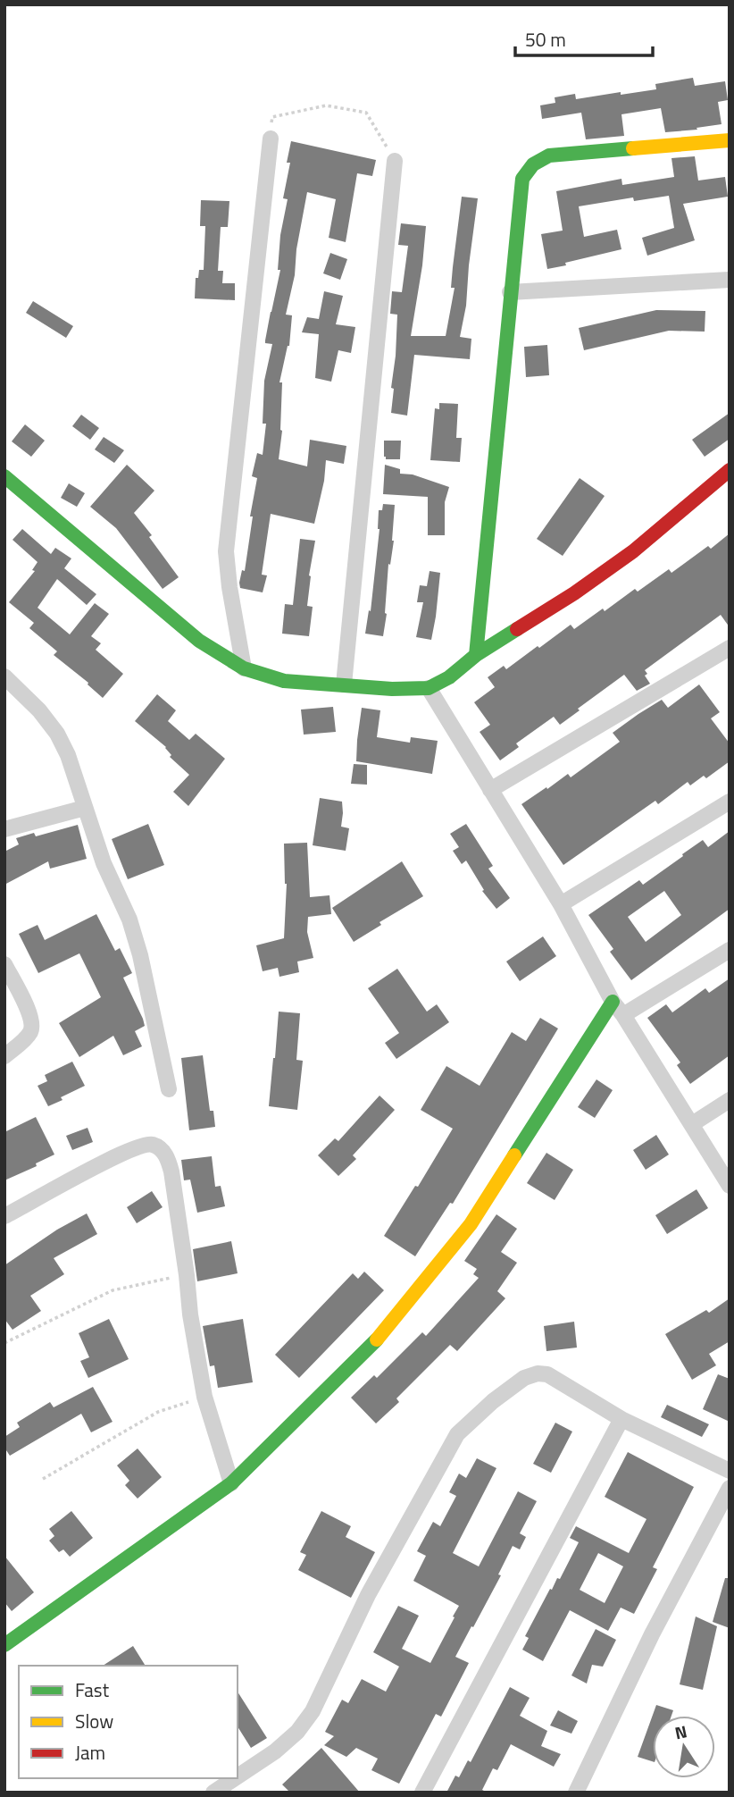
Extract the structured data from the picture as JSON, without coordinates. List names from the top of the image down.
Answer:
{
  "legend": ["Fast", "Slow", "Jam"],
  "scale_bar": "50 m",
  "north": "top"
}
